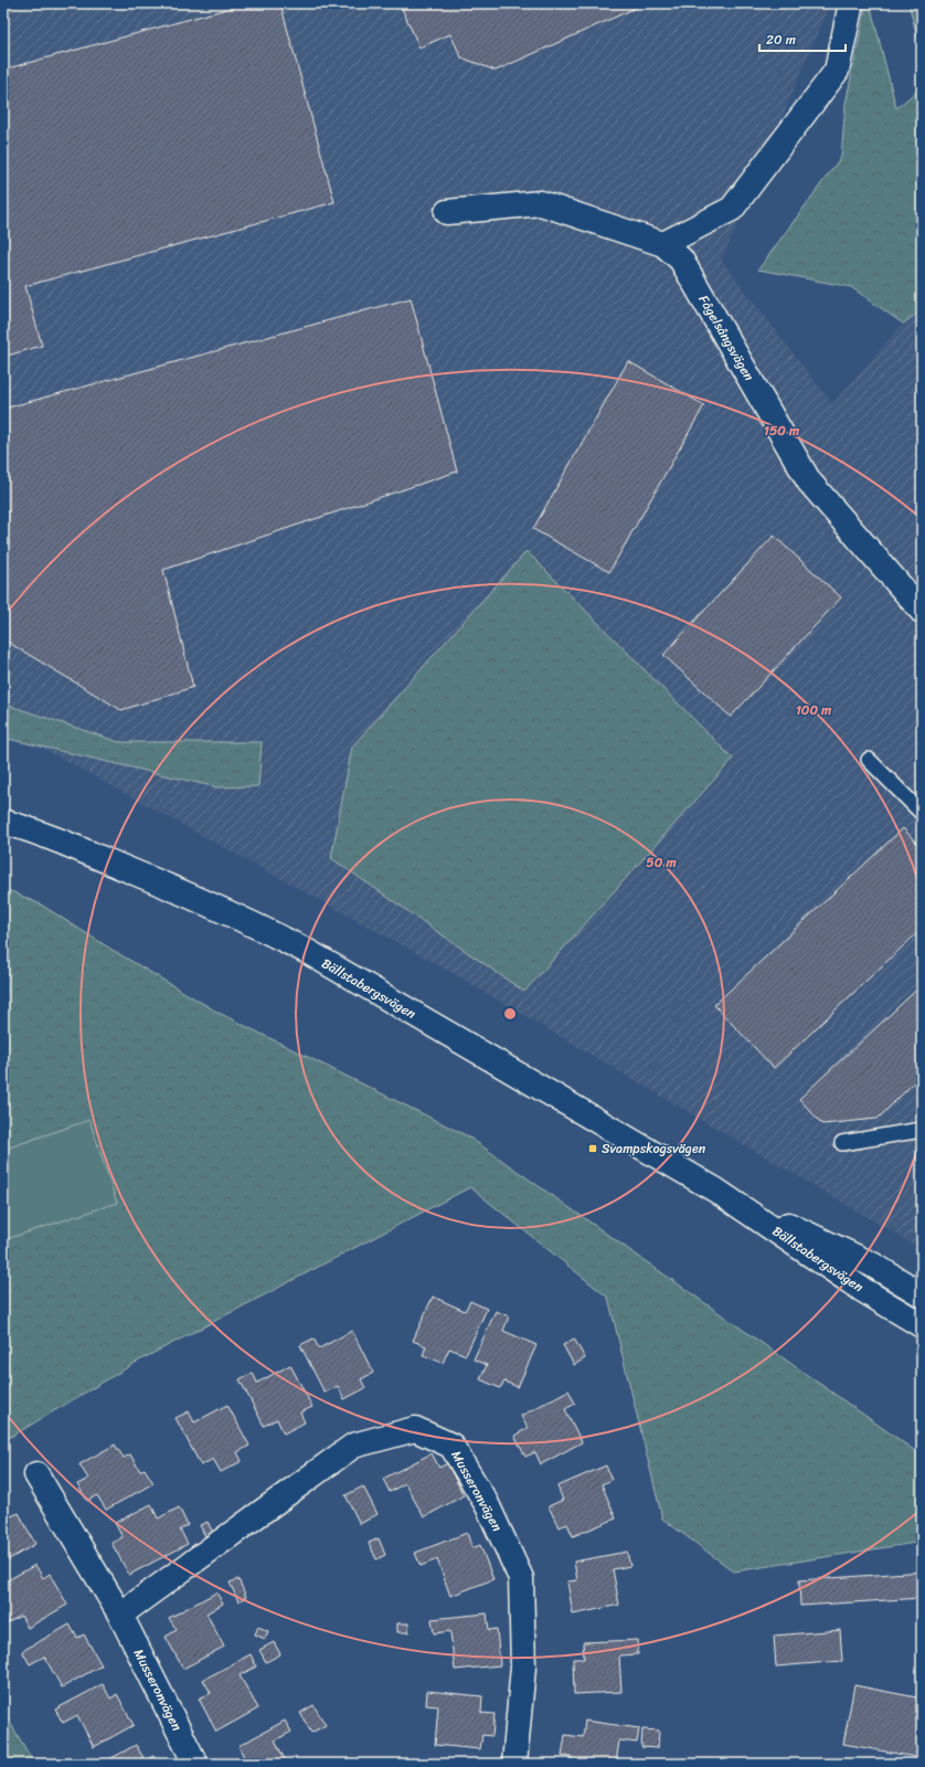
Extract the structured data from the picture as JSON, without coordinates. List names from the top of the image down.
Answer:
{
  "streets": {
    "street": ["Fågelsångsvägen", "Bällstabergsvägen", "Musseronvägen"]
  },
  "places": {
    "transit": ["Svampskogsvägen"]
  },
  "scale_bar": "20 m",
  "rings": ["150 m", "100 m", "50 m"]
}
